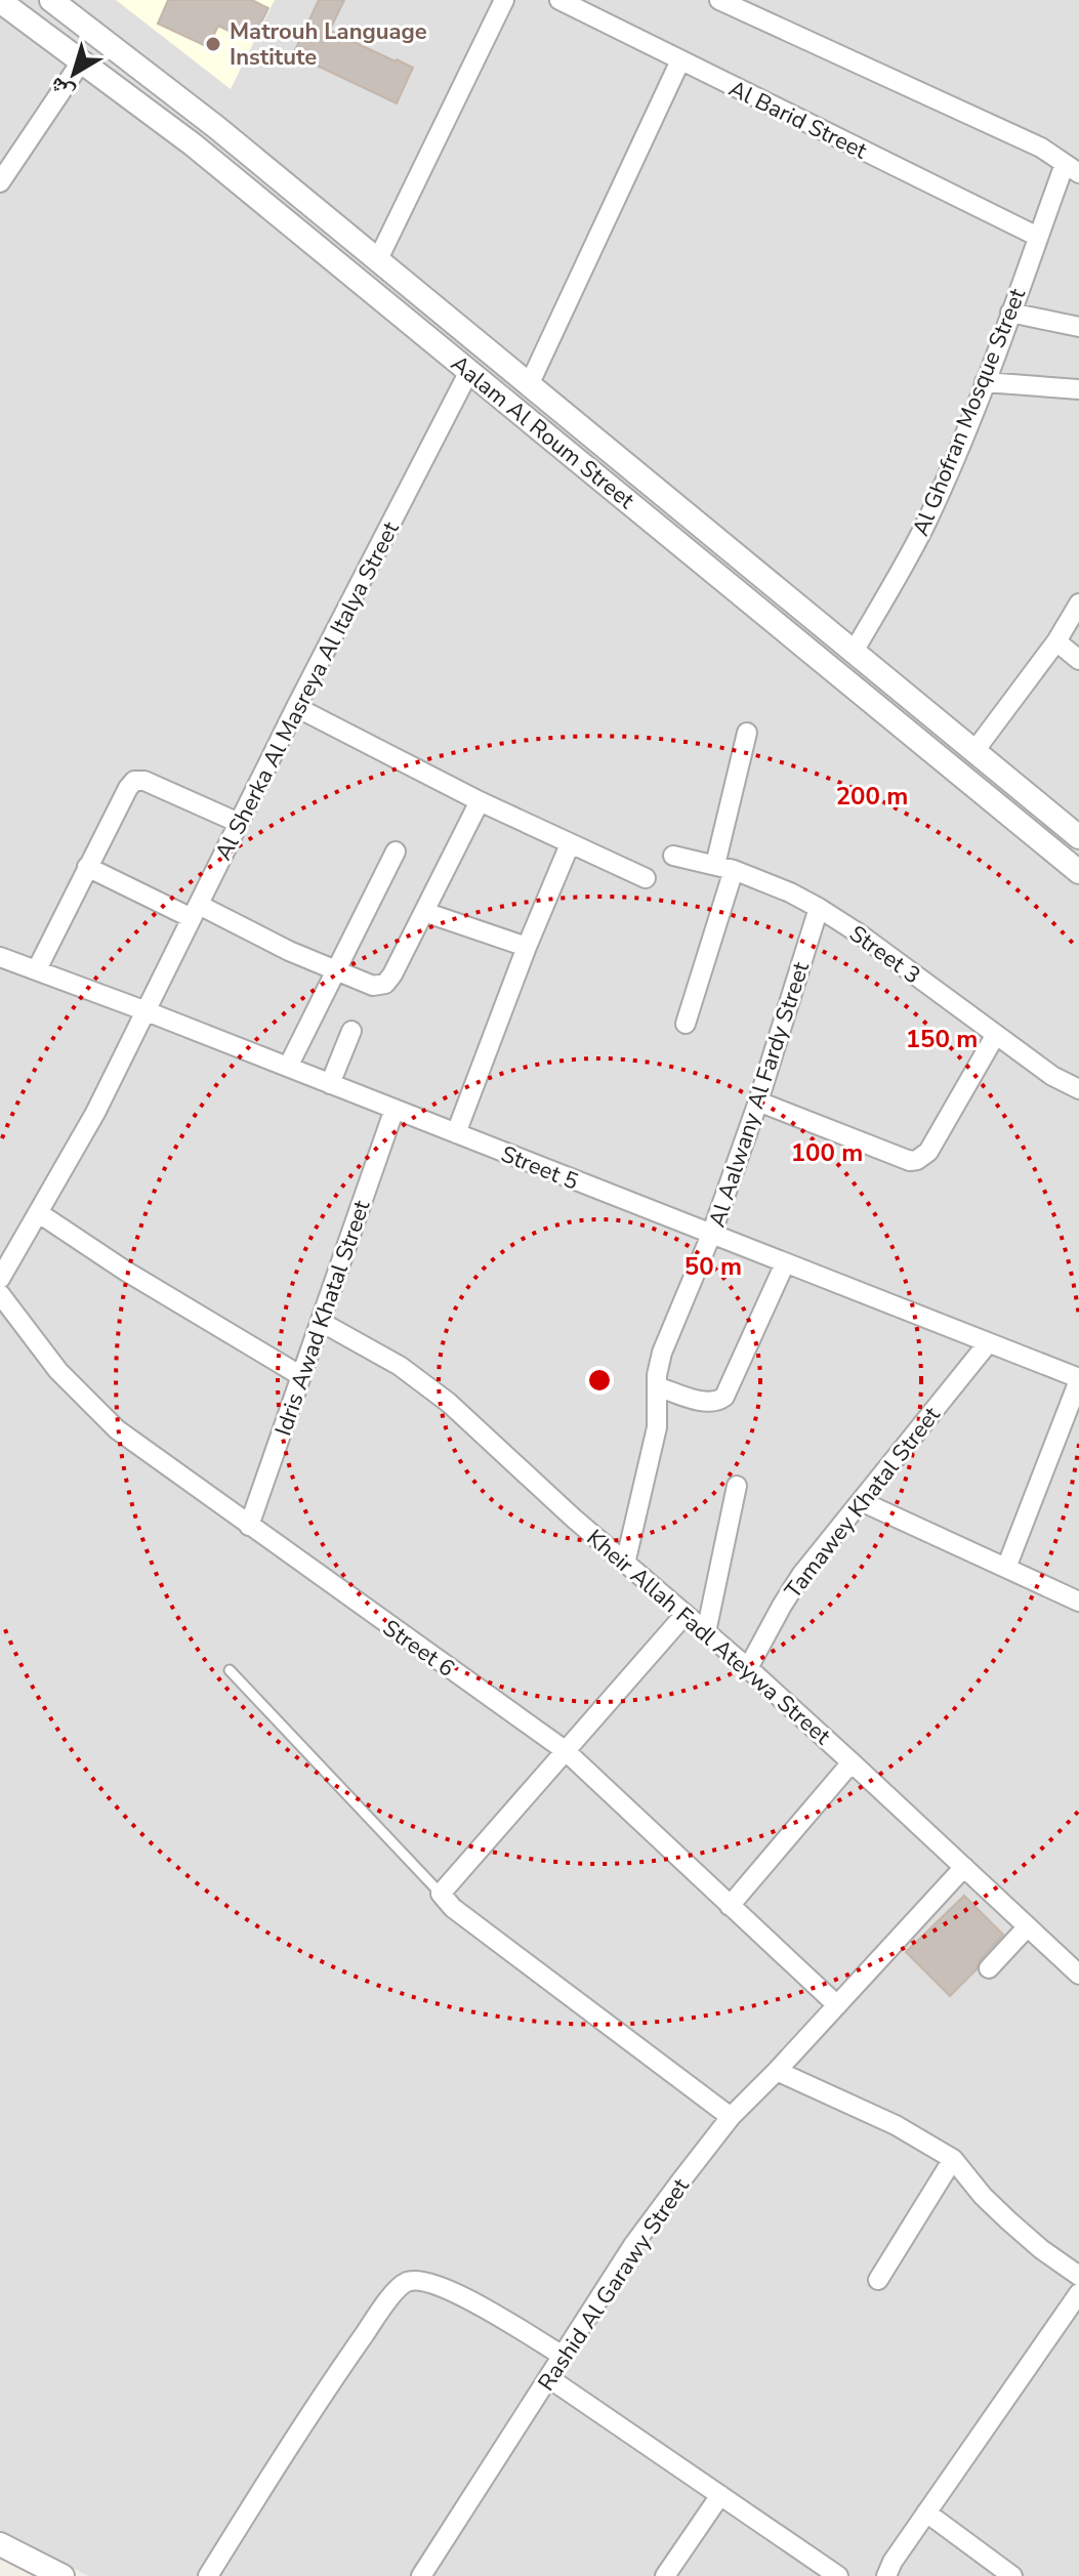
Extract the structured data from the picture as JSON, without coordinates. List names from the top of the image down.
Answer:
{
  "streets": {
    "street": [
      "Al Barid Street",
      "Al Ghofran Mosque Street",
      "Aalam Al Roum Street",
      "Al Sherka Al Masreya Al Italya Street",
      "Street 3",
      "Al Aalwany Al Fardy Street",
      "Street 5",
      "Idris Awad Khatal Street",
      "Tamawey Khatal Street",
      "Kheir Allah Fadl Ateywa Street",
      "Street 6",
      "Rashid Al Garawy Street"
    ]
  },
  "crossings": [
    ["Al Barid Street", "Al Ghofran Mosque Street"],
    ["Al Ghofran Mosque Street", "Aalam Al Roum Street"],
    ["Aalam Al Roum Street", "Al Sherka Al Masreya Al Italya Street"],
    ["Al Sherka Al Masreya Al Italya Street", "Street 5"],
    ["Street 3", "Al Aalwany Al Fardy Street"],
    ["Al Aalwany Al Fardy Street", "Street 5"],
    ["Al Aalwany Al Fardy Street", "Kheir Allah Fadl Ateywa Street"],
    ["Street 5", "Idris Awad Khatal Street"],
    ["Street 5", "Tamawey Khatal Street"],
    ["Idris Awad Khatal Street", "Kheir Allah Fadl Ateywa Street"],
    ["Idris Awad Khatal Street", "Street 6"],
    ["Tamawey Khatal Street", "Kheir Allah Fadl Ateywa Street"],
    ["Kheir Allah Fadl Ateywa Street", "Rashid Al Garawy Street"],
    ["Street 6", "Rashid Al Garawy Street"]
  ],
  "places": ["Matrouh Language Institute"],
  "north": "bottom left",
  "rings": [
    "200 m",
    "150 m",
    "100 m",
    "50 m"
  ]
}
